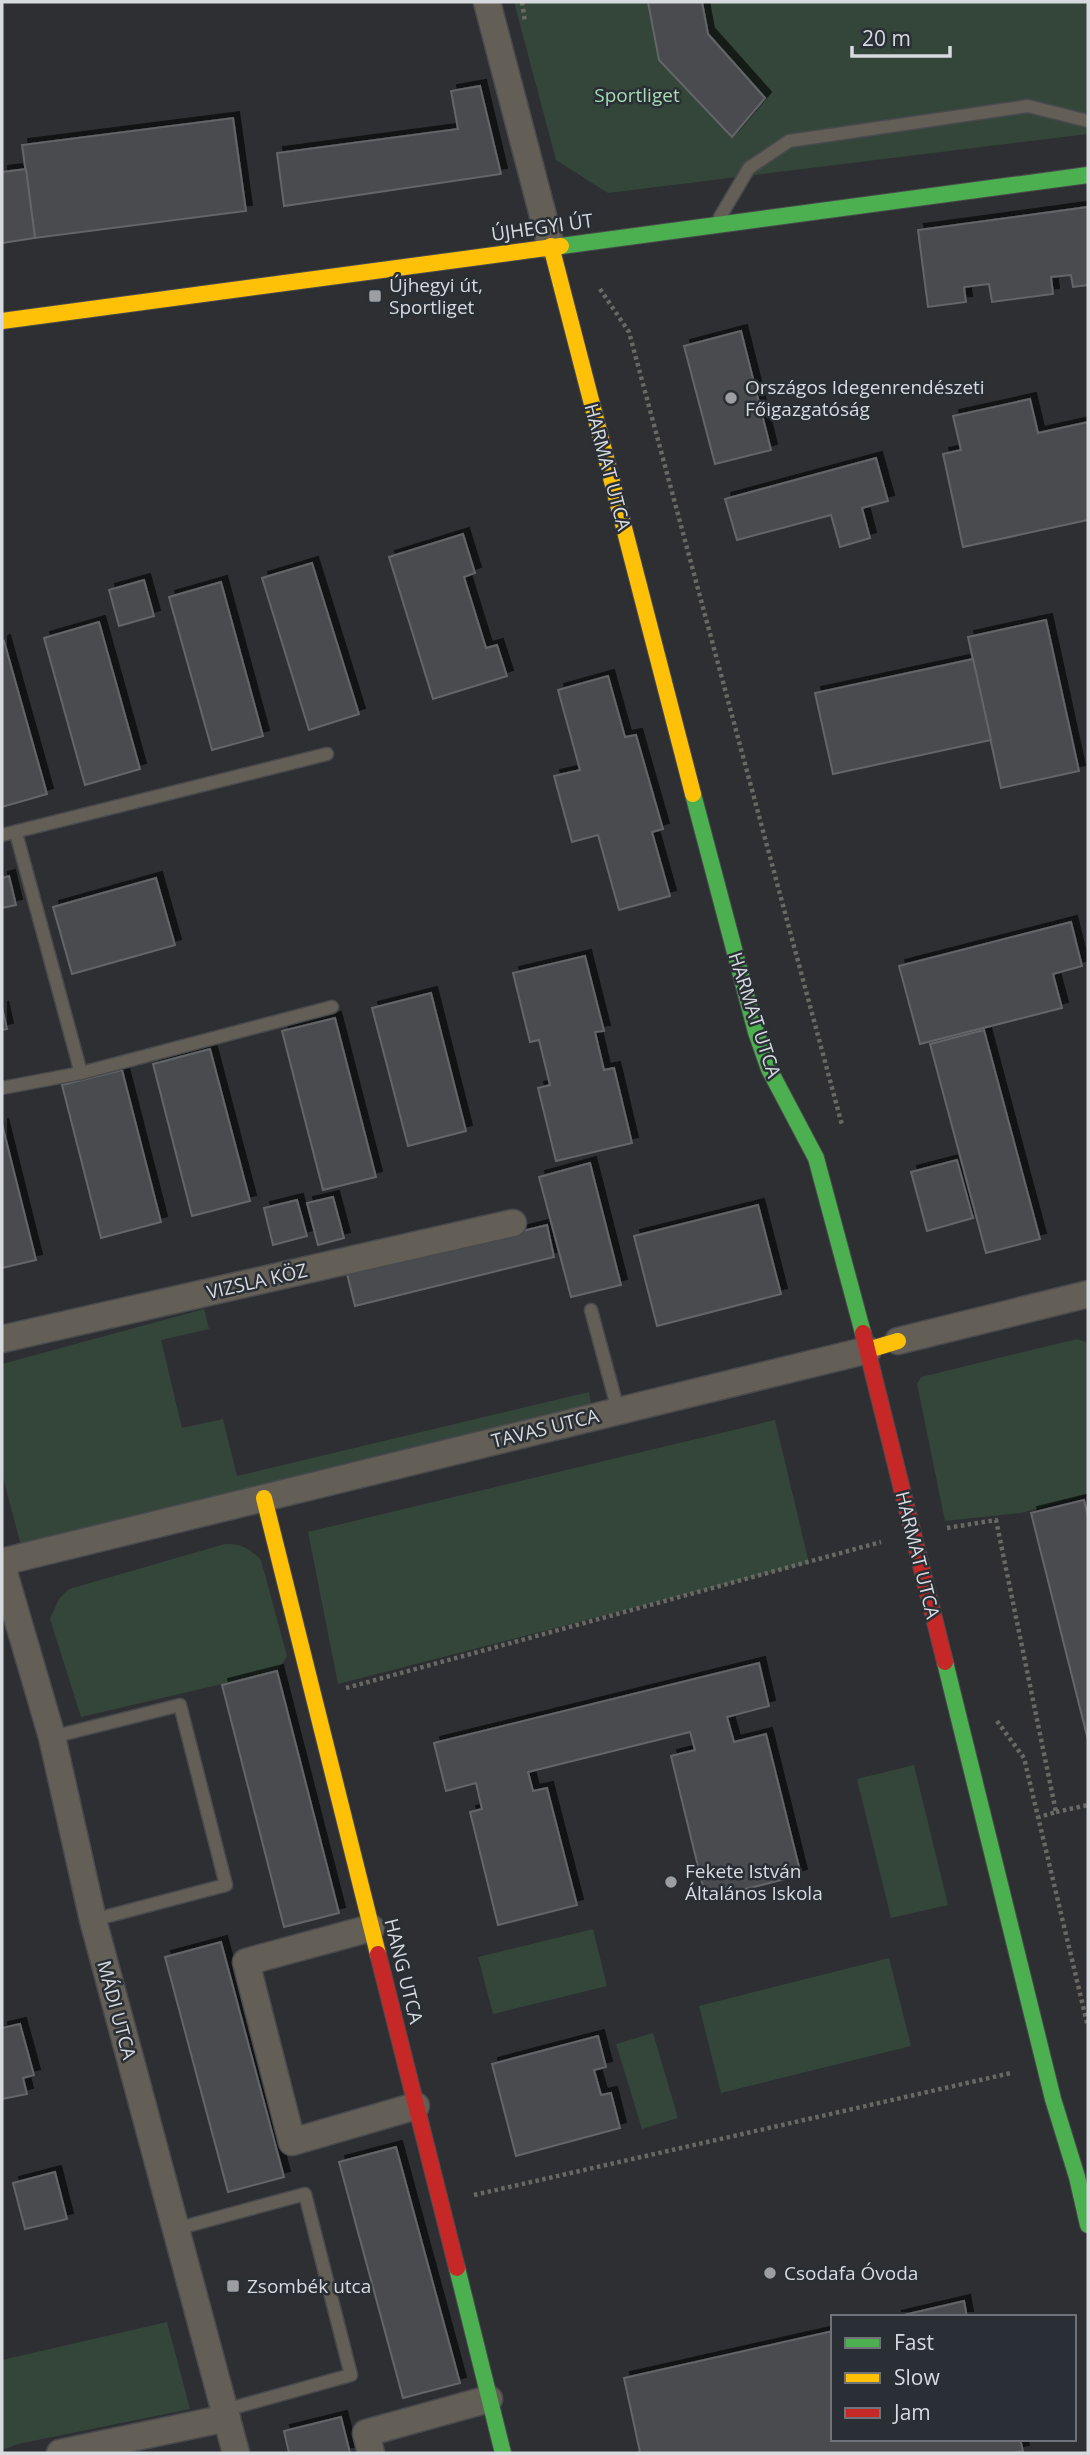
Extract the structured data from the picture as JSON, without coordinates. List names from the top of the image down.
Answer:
{
  "streets": {
    "street": [
      "ÚJHEGYI ÚT",
      "HARMAT UTCA",
      "VIZSLA KÖZ",
      "TAVAS UTCA",
      "HANG UTCA",
      "MÁDI UTCA"
    ]
  },
  "crossings": [
    ["ÚJHEGYI ÚT", "HARMAT UTCA"],
    ["HARMAT UTCA", "TAVAS UTCA"],
    ["TAVAS UTCA", "HANG UTCA"],
    ["TAVAS UTCA", "MÁDI UTCA"]
  ],
  "parks": ["Sportliget"],
  "places": {
    "transit": ["Újhegyi út, Sportliget", "Zsombék utca"],
    "other": ["Országos Idegenrendészeti Főigazgatóság", "Fekete István Általános Iskola", "Csodafa Óvoda"]
  },
  "legend": ["Fast", "Slow", "Jam"],
  "scale_bar": "20 m"
}
